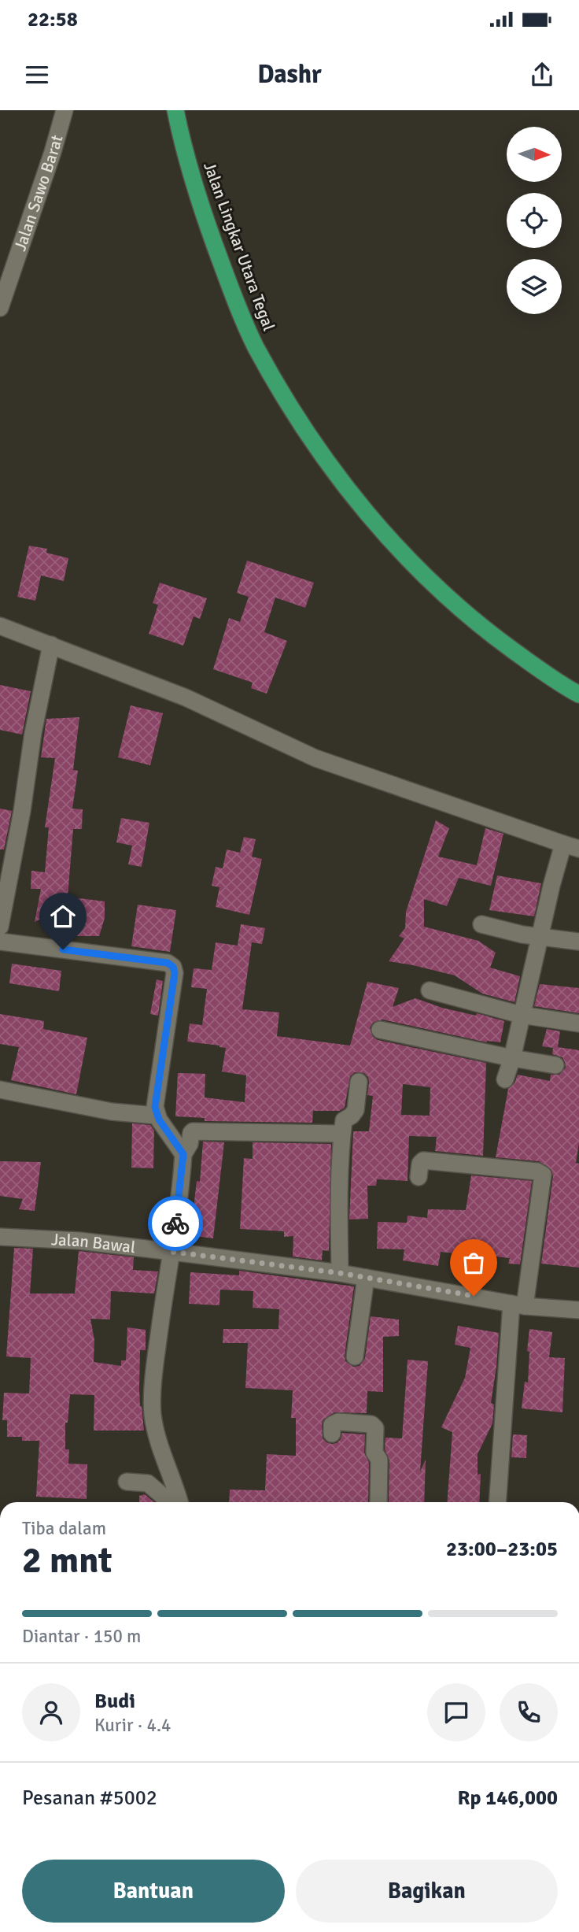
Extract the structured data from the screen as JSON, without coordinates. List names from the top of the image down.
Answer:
{
  "streets": {
    "highway": ["Jalan Lingkar Utara Tegal"],
    "street": ["Jalan Sawo Barat", "Jalan Bawal"]
  },
  "north": "right",
  "page": {
    "status": "22:58",
    "header": "Dashr",
    "heading": ["2 mnt", "Tiba dalam", "23:00–23:05"],
    "panel": [
      "Budi",
      "Kurir · 4.4",
      "Pesanan #5002",
      "Rp 146,000"
    ],
    "bar": "Diantar · 150 m",
    "buttons": ["Bantuan", "Bagikan"]
  }
}
